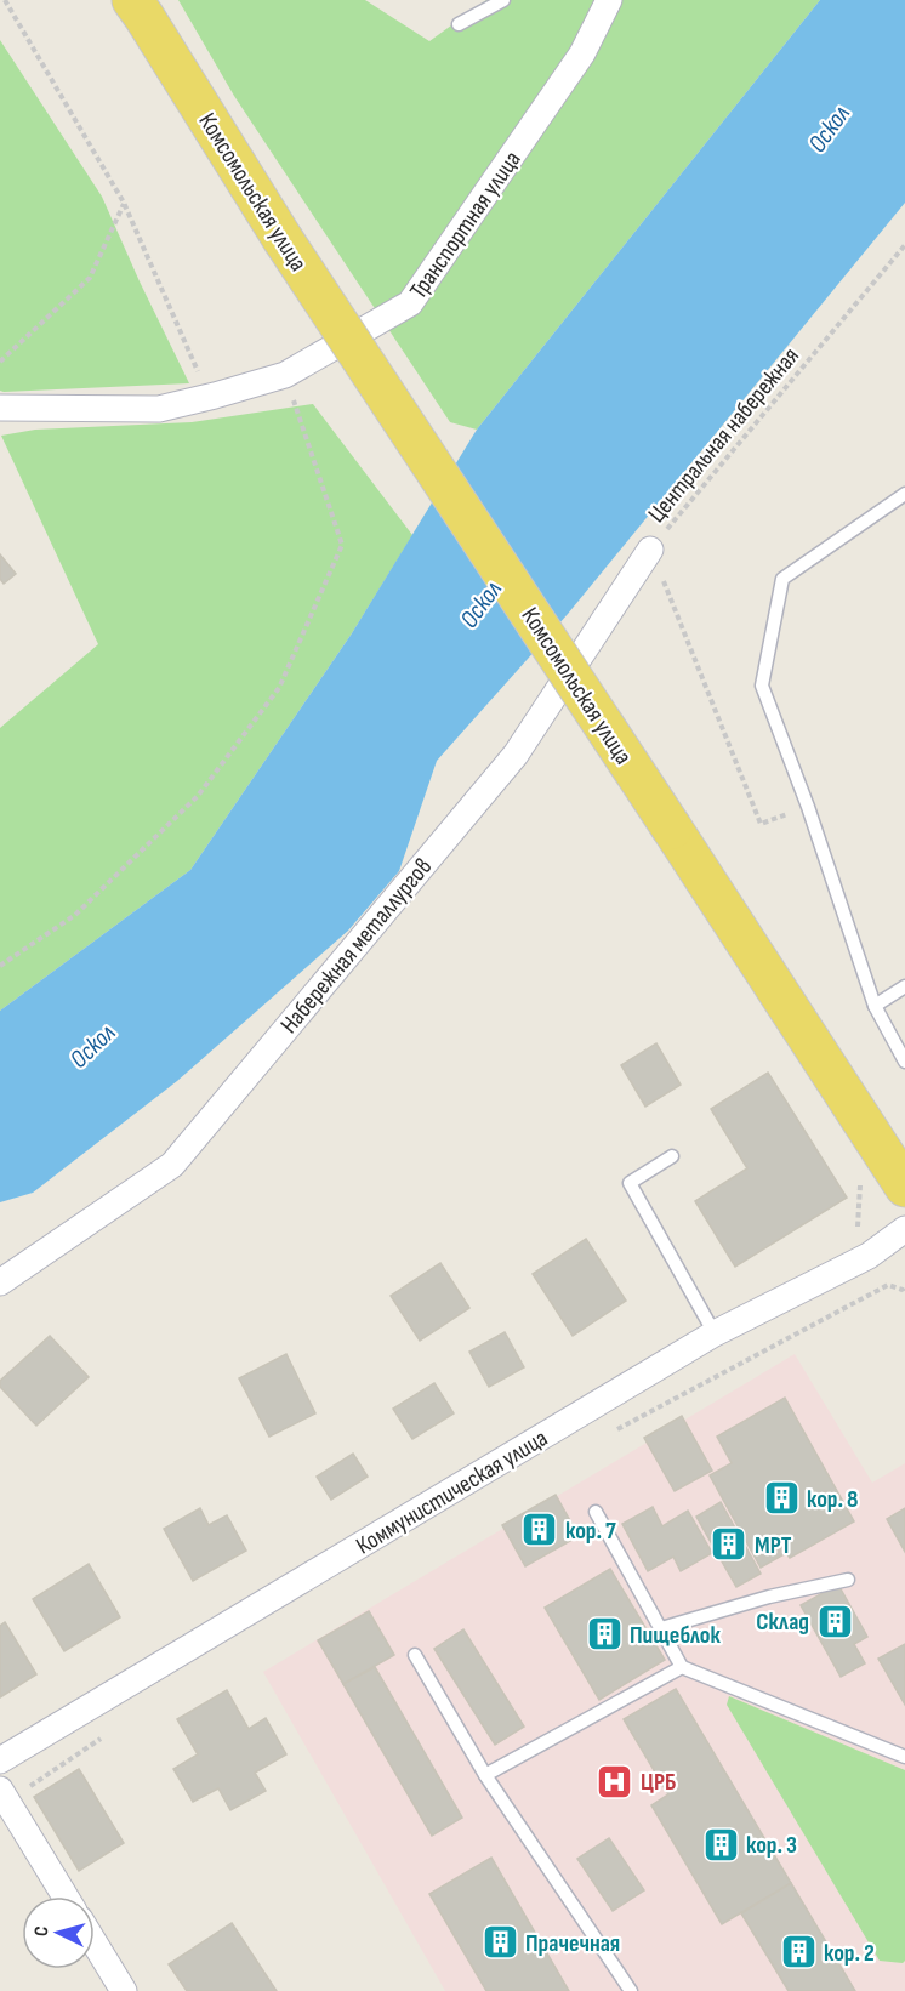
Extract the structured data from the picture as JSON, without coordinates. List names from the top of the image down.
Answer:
{
  "streets": {
    "main road": ["Комсомольская улица"],
    "street": ["Транспортная улица", "Набережная металлургов", "Коммунистическая улица"],
    "path": ["Центральная набережная"]
  },
  "crossings": [
    ["Центральная набережная", "Набережная металлургов"]
  ],
  "water": ["Оскол"],
  "places": {
    "building": [
      "кор. 8",
      "кор. 7",
      "МРТ",
      "Склад",
      "Пищеблок",
      "кор. 3",
      "Прачечная",
      "кор. 2"
    ],
    "hospital": ["ЦРБ"]
  },
  "north": "left"
}
